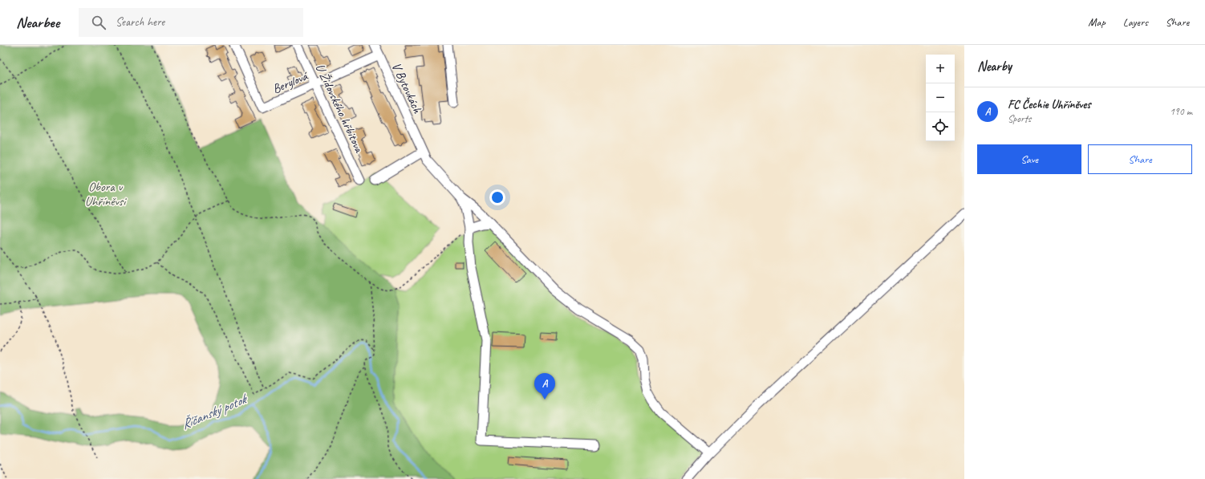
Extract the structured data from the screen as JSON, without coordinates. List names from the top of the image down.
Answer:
{
  "streets": {
    "street": ["Berylová", "V Bytovkách", "U Židovského hřbitova"]
  },
  "crossings": [
    ["Berylová", "V Bytovkách"],
    ["Berylová", "U Židovského hřbitova"]
  ],
  "water": ["Říčanský potok"],
  "parks": ["Obora v Uhříněvsi"],
  "page": {
    "header": "Nearbee",
    "search": "Search here",
    "nav": ["Map", "Layers", "Share"],
    "heading": "Nearby",
    "map_buttons": ["+", "−"],
    "list": [
      {
        "mark": "A",
        "name": "FC Čechie Uhříněves",
        "note": "Sports",
        "value": "190 m"
      }
    ],
    "buttons": ["Save", "Share"],
    "pins": "A"
  }
}
